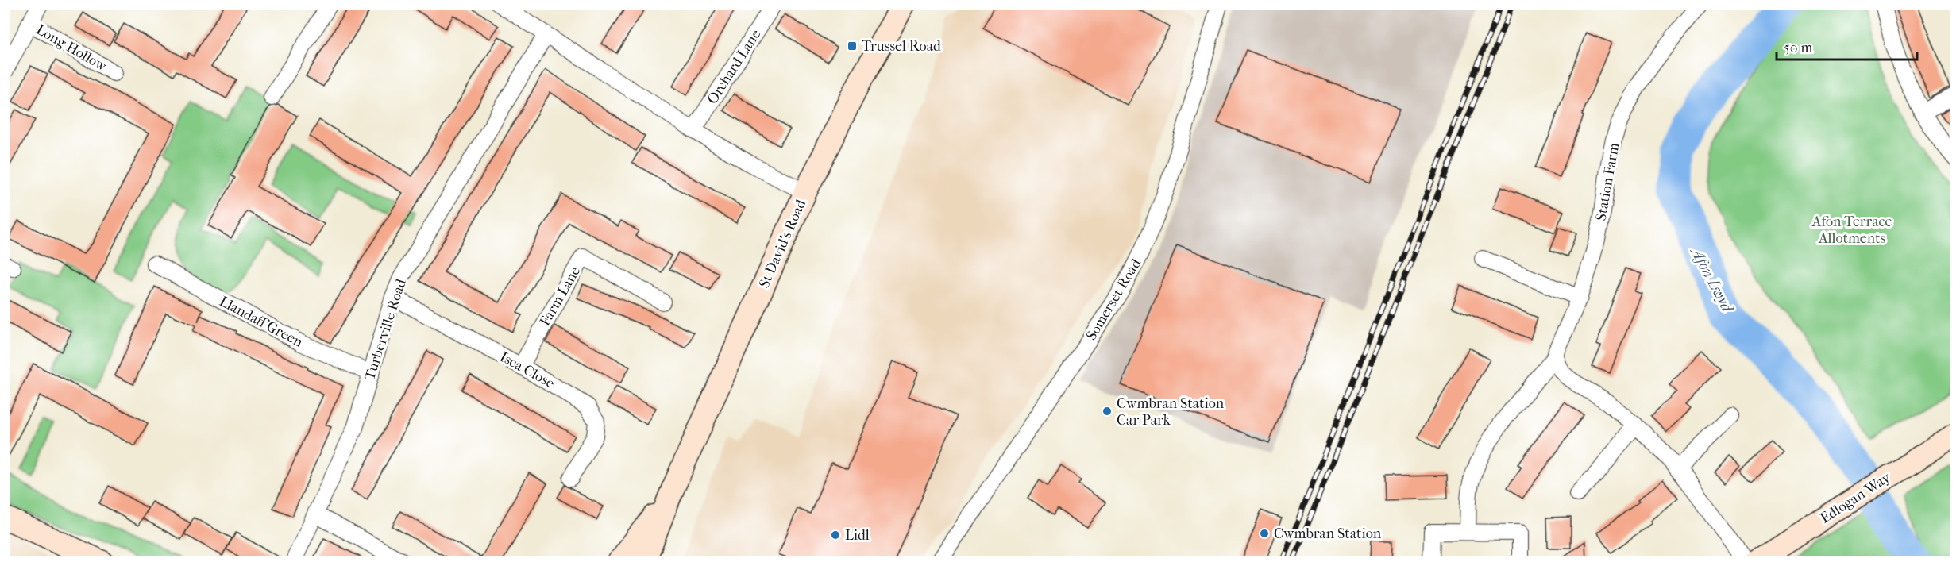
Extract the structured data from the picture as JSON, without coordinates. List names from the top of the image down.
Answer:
{
  "streets": {
    "street": [
      "Long Hollow",
      "Orchard Lane",
      "Station Farm",
      "St David's Road",
      "Farm Lane",
      "Somerset Road",
      "Llandaff Green",
      "Turberville Road",
      "Isca Close",
      "Edlogan Way"
    ]
  },
  "crossings": [
    ["Farm Lane", "Isca Close"],
    ["Llandaff Green", "Turberville Road"],
    ["Turberville Road", "Isca Close"]
  ],
  "water": ["Afon Lwyd"],
  "parks": ["Afon Terrace Allotments"],
  "places": {
    "transit": ["Trussel Road"],
    "other": ["Cwmbran Station Car Park", "Cwmbran Station", "Lidl"]
  },
  "scale_bar": "50 m"
}
